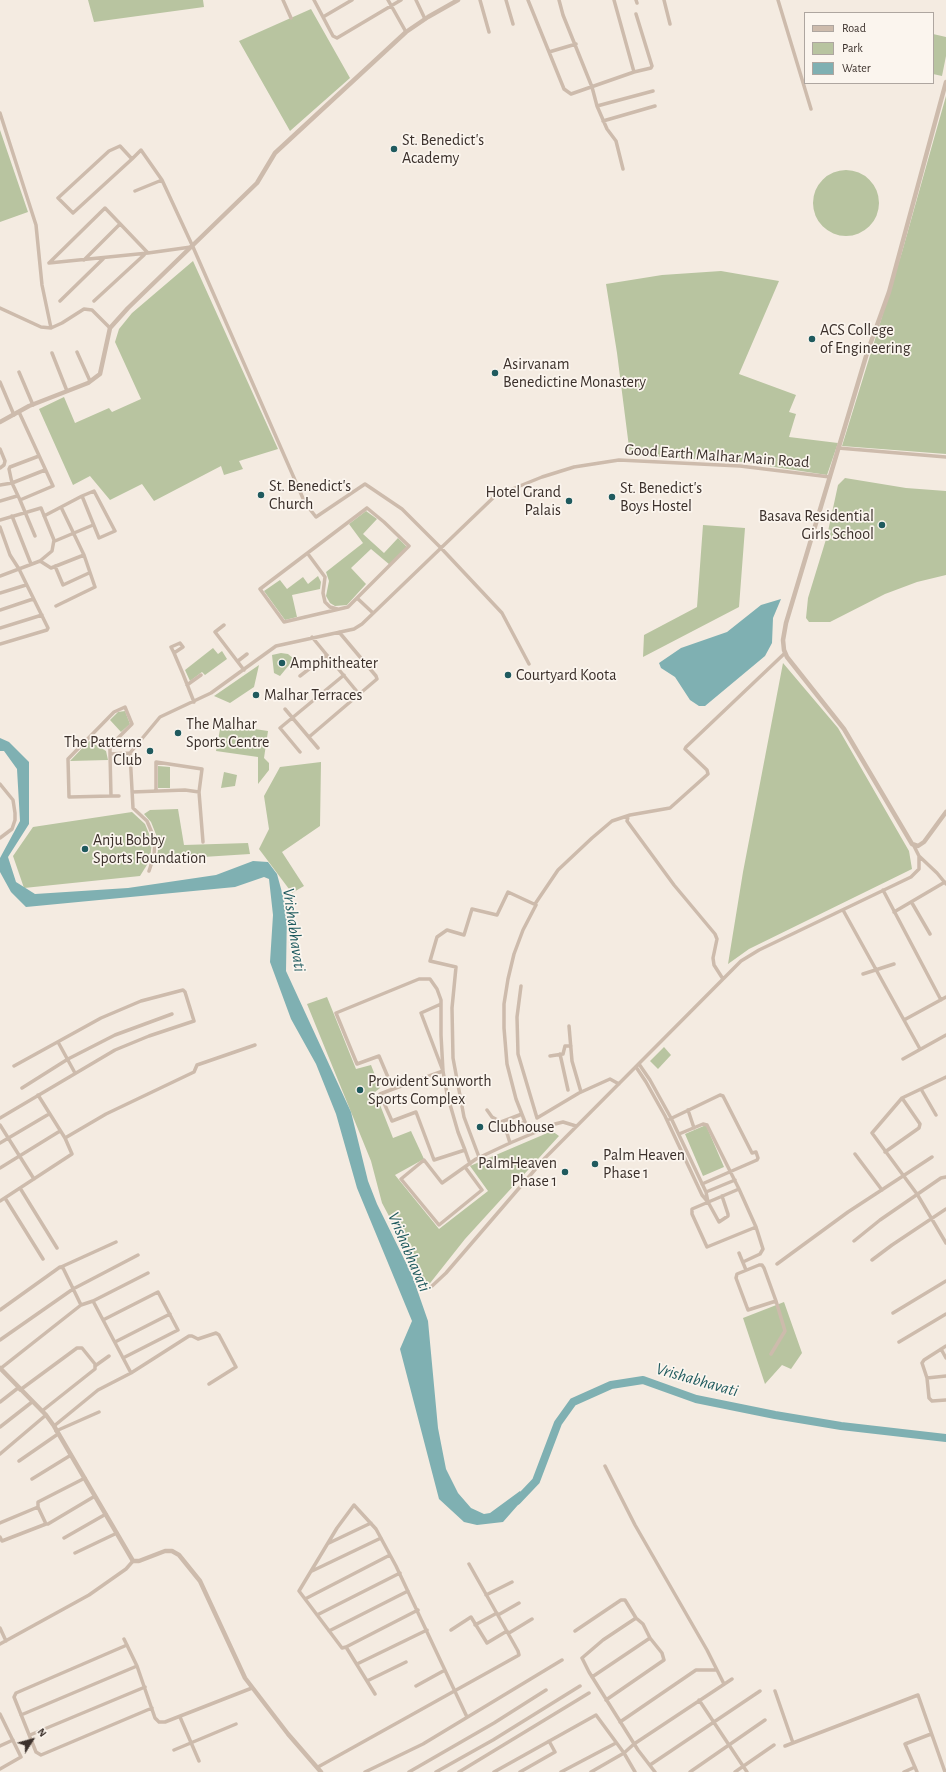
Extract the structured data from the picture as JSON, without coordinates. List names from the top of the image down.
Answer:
{
  "streets": {
    "street": ["Good Earth Malhar Main Road"]
  },
  "water": ["Vrishabhavati"],
  "places": [
    "St. Benedict's Academy",
    "ACS College of Engineering",
    "Asirvanam Benedictine Monastery",
    "St. Benedict's Church",
    "St. Benedict's Boys Hostel",
    "Hotel Grand Palais",
    "Basava Residential Girls School",
    "Amphitheater",
    "Courtyard Koota",
    "Malhar Terraces",
    "The Malhar Sports Centre",
    "The Patterns Club",
    "Anju Bobby Sports Foundation",
    "Provident Sunworth Sports Complex",
    "Clubhouse",
    "Palm Heaven Phase 1",
    "PalmHeaven Phase 1"
  ],
  "legend": ["Road", "Park", "Water"],
  "north": "top right"
}
